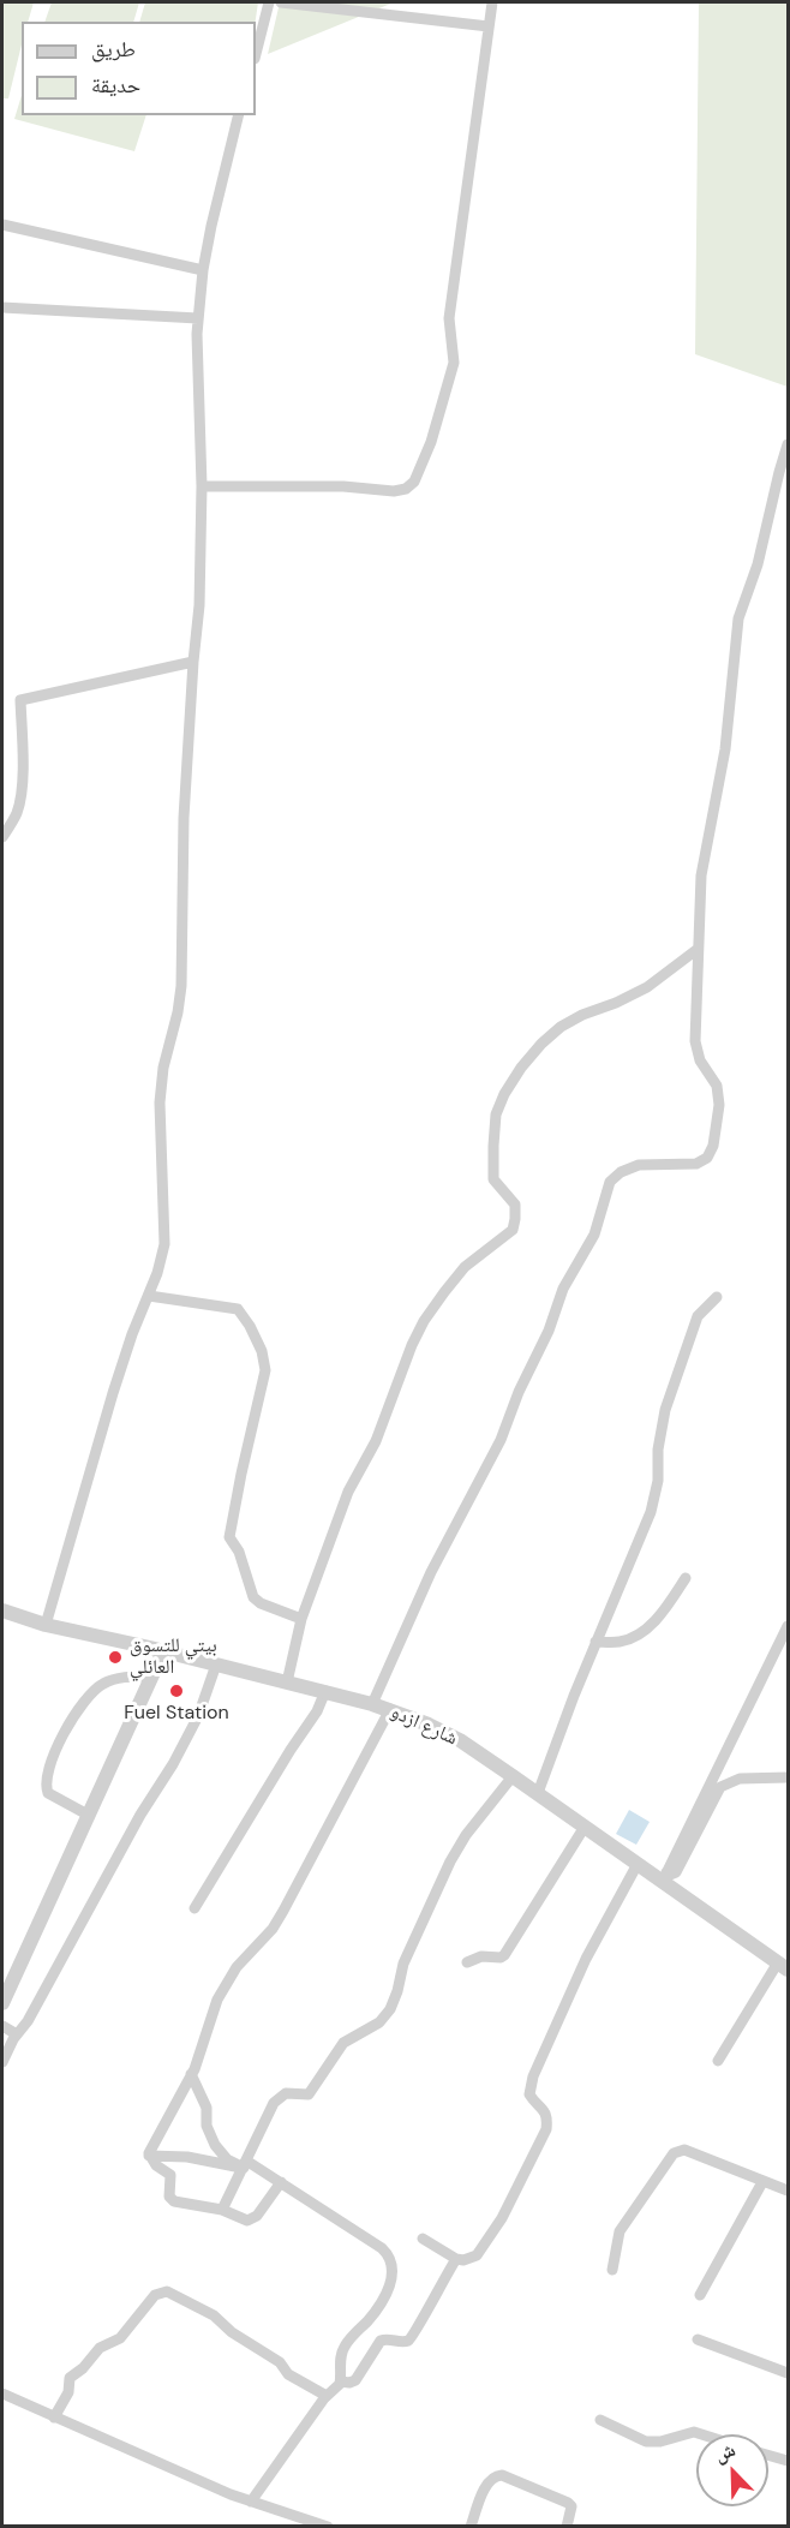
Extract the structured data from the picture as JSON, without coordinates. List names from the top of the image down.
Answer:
{
  "streets": {
    "street": ["شارع ازدو"]
  },
  "places": ["بيتي للتسوق العائلي", "Fuel Station"],
  "legend": ["طريق", "حديقة"],
  "north": "top left"
}
